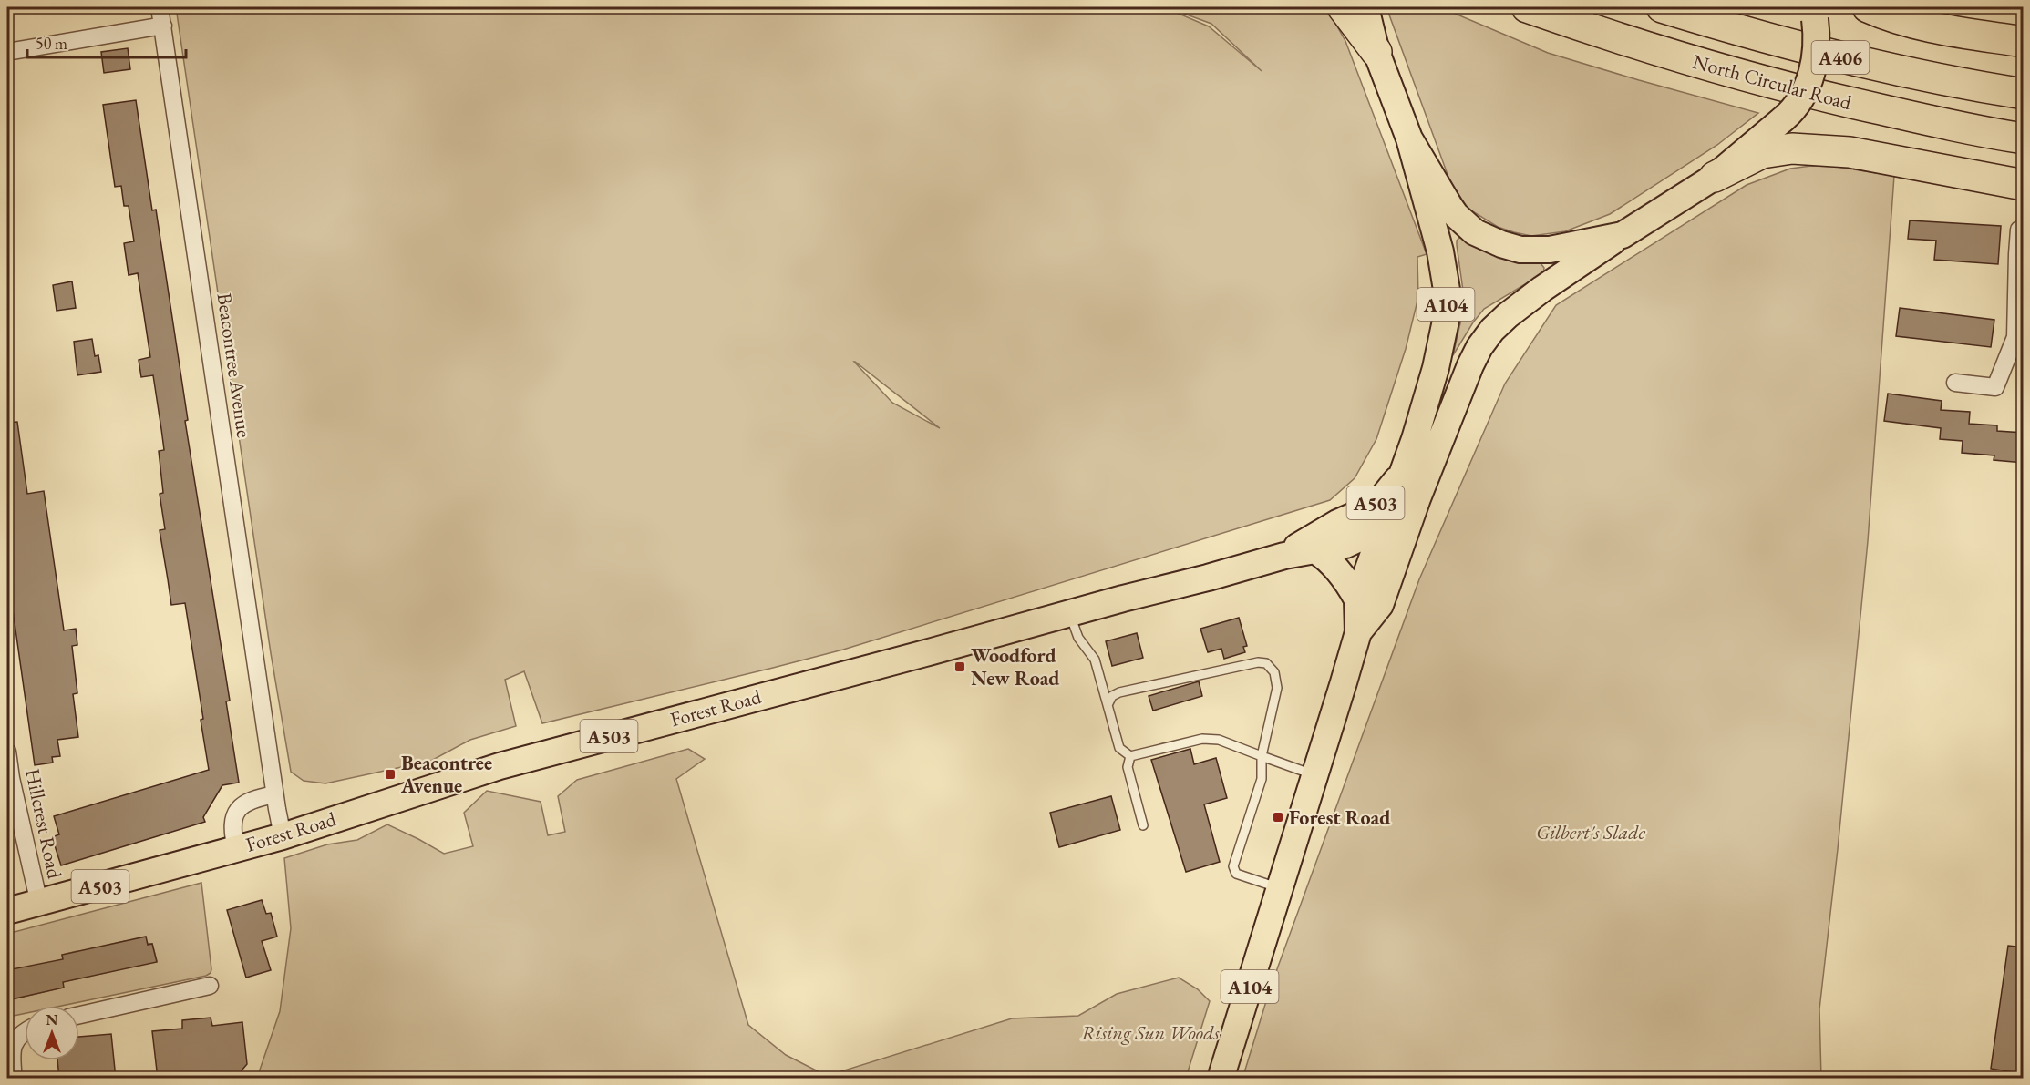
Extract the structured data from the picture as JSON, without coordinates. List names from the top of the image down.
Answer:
{
  "streets": {
    "highway": ["A406", "North Circular Road"],
    "main road": ["A104", "A503", "Forest Road"],
    "street": ["Beacontree Avenue", "Hillcrest Road"]
  },
  "crossings": [
    ["A104", "A503"],
    ["A104", "Forest Road"],
    ["Beacontree Avenue", "Forest Road"],
    ["A503", "Forest Road"],
    ["Forest Road", "Hillcrest Road"]
  ],
  "parks": ["Gilbert's Slade", "Rising Sun Woods"],
  "places": {
    "transit": ["Woodford New Road", "Beacontree Avenue", "Forest Road"]
  },
  "scale_bar": "50 m",
  "north": "top"
}
